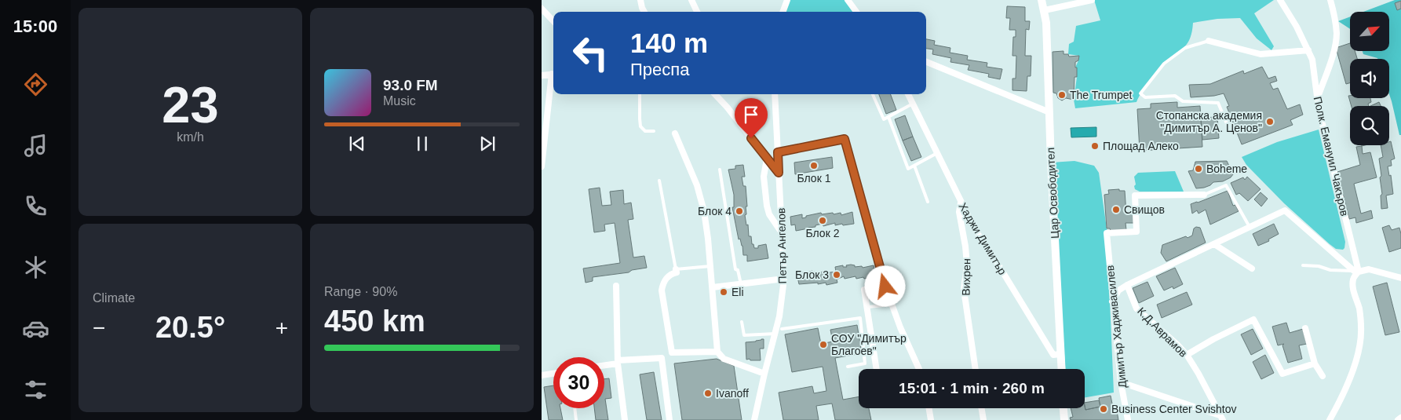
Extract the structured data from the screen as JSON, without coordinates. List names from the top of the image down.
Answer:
{
  "streets": {
    "street": [
      "Полк. Емануил Чакъров",
      "Цар Освободител",
      "Хаджи Димитър",
      "Петър Ангелов",
      "Вихрен",
      "Димитър Хадживасилев",
      "К.Д.Аврамов"
    ]
  },
  "crossings": [
    ["Цар Освободител", "Хаджи Димитър"],
    ["Хаджи Димитър", "Вихрен"]
  ],
  "places": [
    "The Trumpet",
    "Стопанска академия \"Димитър А. Ценов\"",
    "Площад Алеко",
    "Блок 1",
    "Boheme",
    "Свищов",
    "Блок 4",
    "Блок 2",
    "Блок 3",
    "Eli",
    "СОУ \"Димитър Благоев\"",
    "Ivanoff",
    "Business Center Svishtov"
  ],
  "north": "top right",
  "page": {
    "tabs": "15:00",
    "tile": [
      ["23", "km/h"],
      "Climate",
      ["Range · 90%", "450 km"]
    ],
    "turn": ["140 m", "Преспа"],
    "song": ["93.0 FM", "Music"],
    "heat": ["−", "20.5°", "+"],
    "limit": "30",
    "trip": "15:01 · 1 min · 260 m"
  }
}
